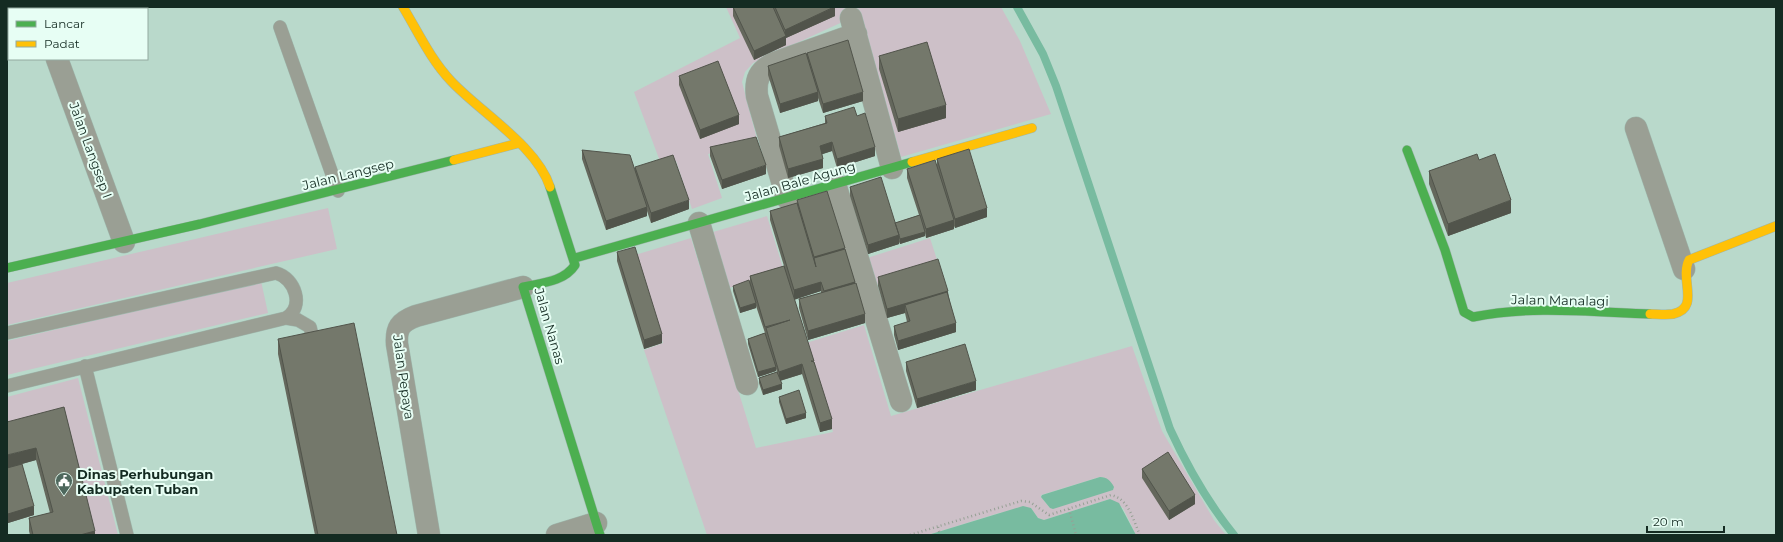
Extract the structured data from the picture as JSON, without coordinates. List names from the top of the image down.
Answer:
{
  "streets": {
    "street": [
      "Jalan Langsep I",
      "Jalan Langsep",
      "Jalan Bale Agung",
      "Jalan Manalagi",
      "Jalan Nanas",
      "Jalan Pepaya"
    ]
  },
  "crossings": [
    ["Jalan Langsep I", "Jalan Langsep"],
    ["Jalan Bale Agung", "Jalan Nanas"],
    ["Jalan Nanas", "Jalan Pepaya"]
  ],
  "places": {
    "public building": ["Dinas Perhubungan Kabupaten Tuban"]
  },
  "legend": ["Lancar", "Padat"],
  "scale_bar": "20 m"
}
